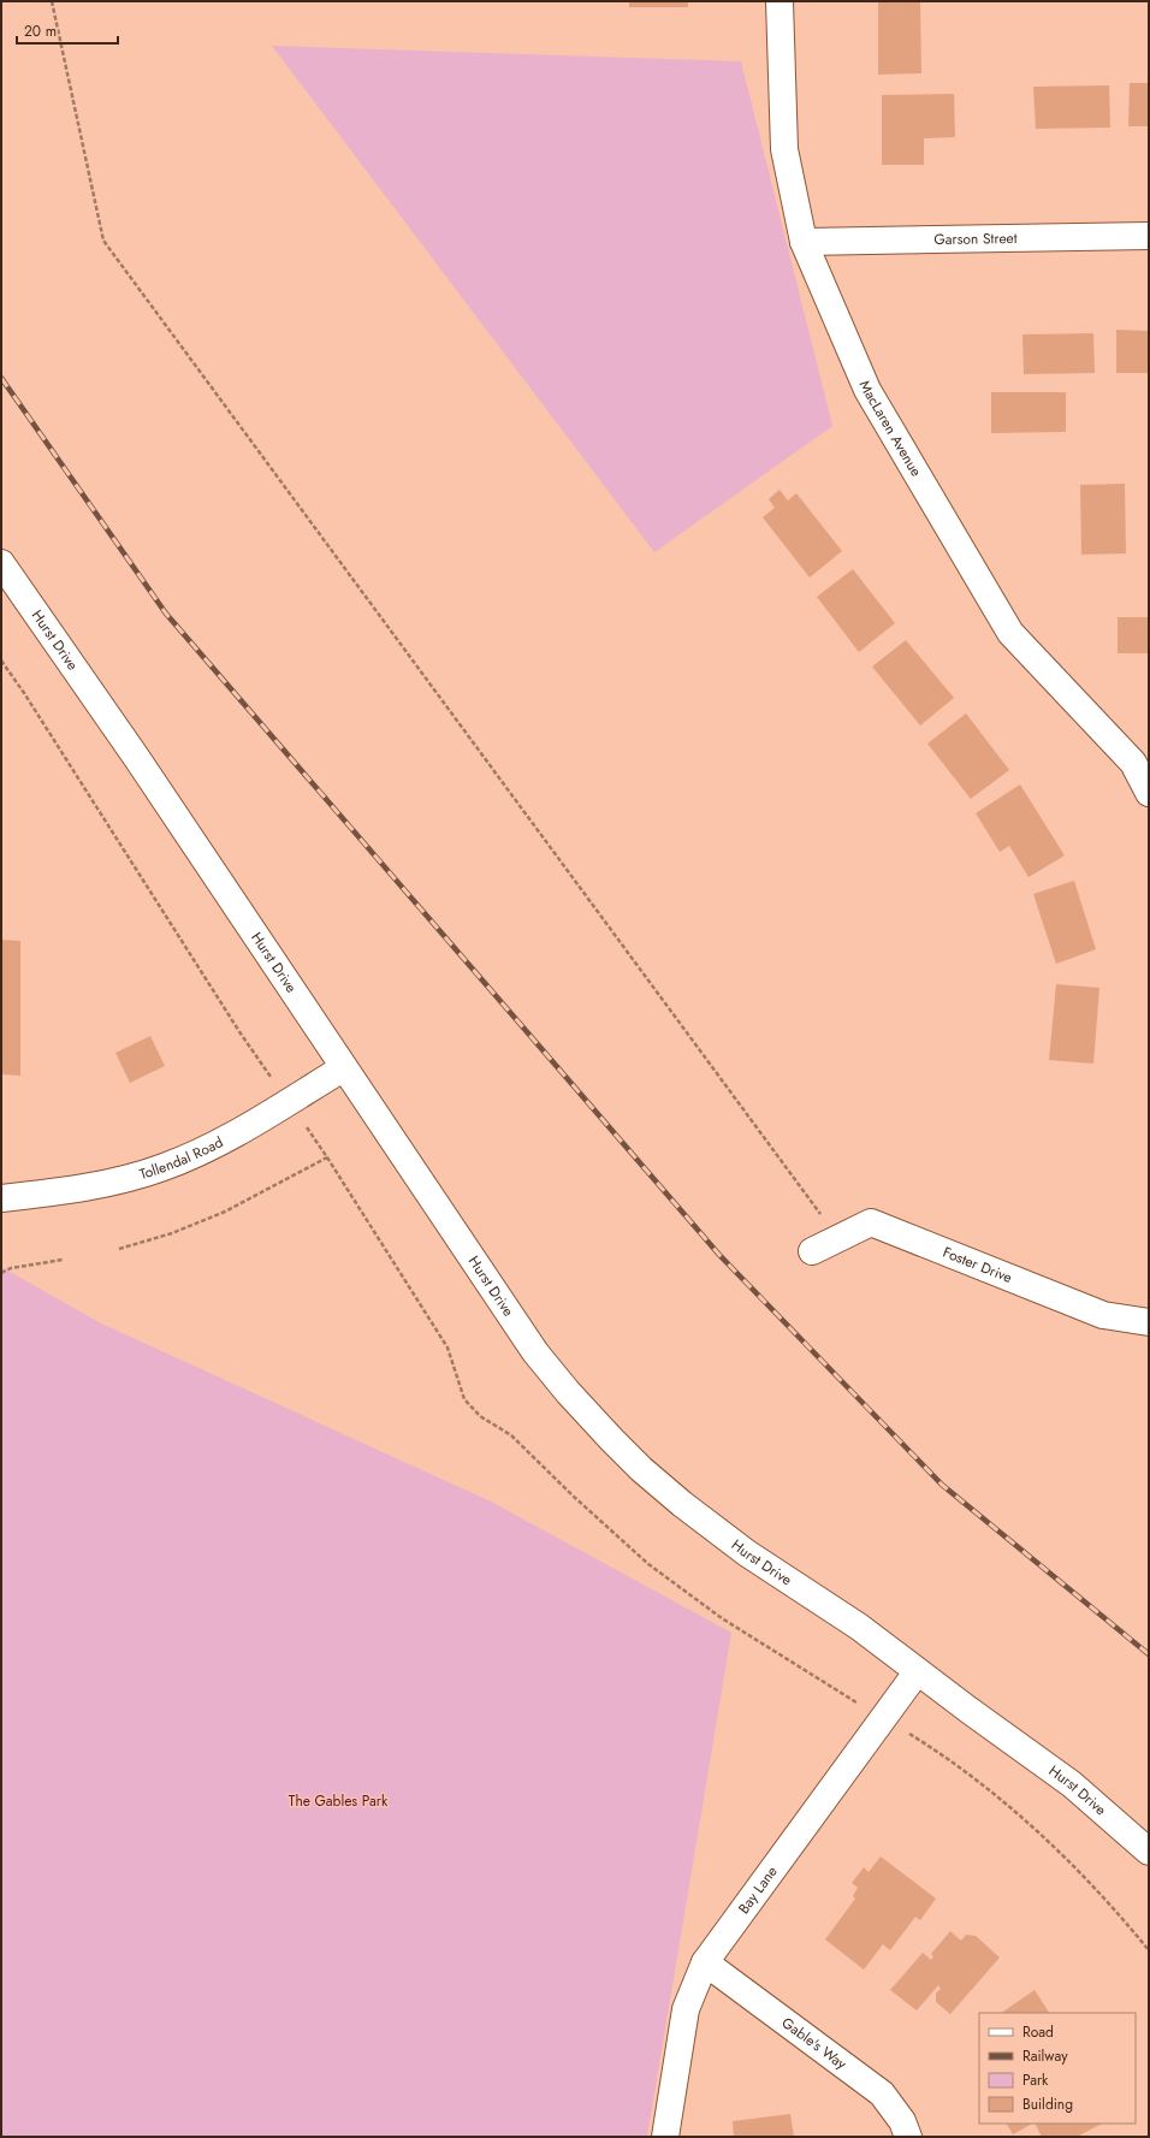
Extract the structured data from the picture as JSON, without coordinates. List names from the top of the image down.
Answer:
{
  "streets": {
    "street": [
      "Garson Street",
      "MacLaren Avenue",
      "Hurst Drive",
      "Tollendal Road",
      "Foster Drive",
      "Bay Lane",
      "Gable's Way"
    ]
  },
  "crossings": [
    ["Garson Street", "MacLaren Avenue"],
    ["Hurst Drive", "Tollendal Road"],
    ["Hurst Drive", "Bay Lane"],
    ["Bay Lane", "Gable's Way"]
  ],
  "parks": ["The Gables Park"],
  "legend": [
    "Road",
    "Railway",
    "Park",
    "Building"
  ],
  "scale_bar": "20 m"
}
